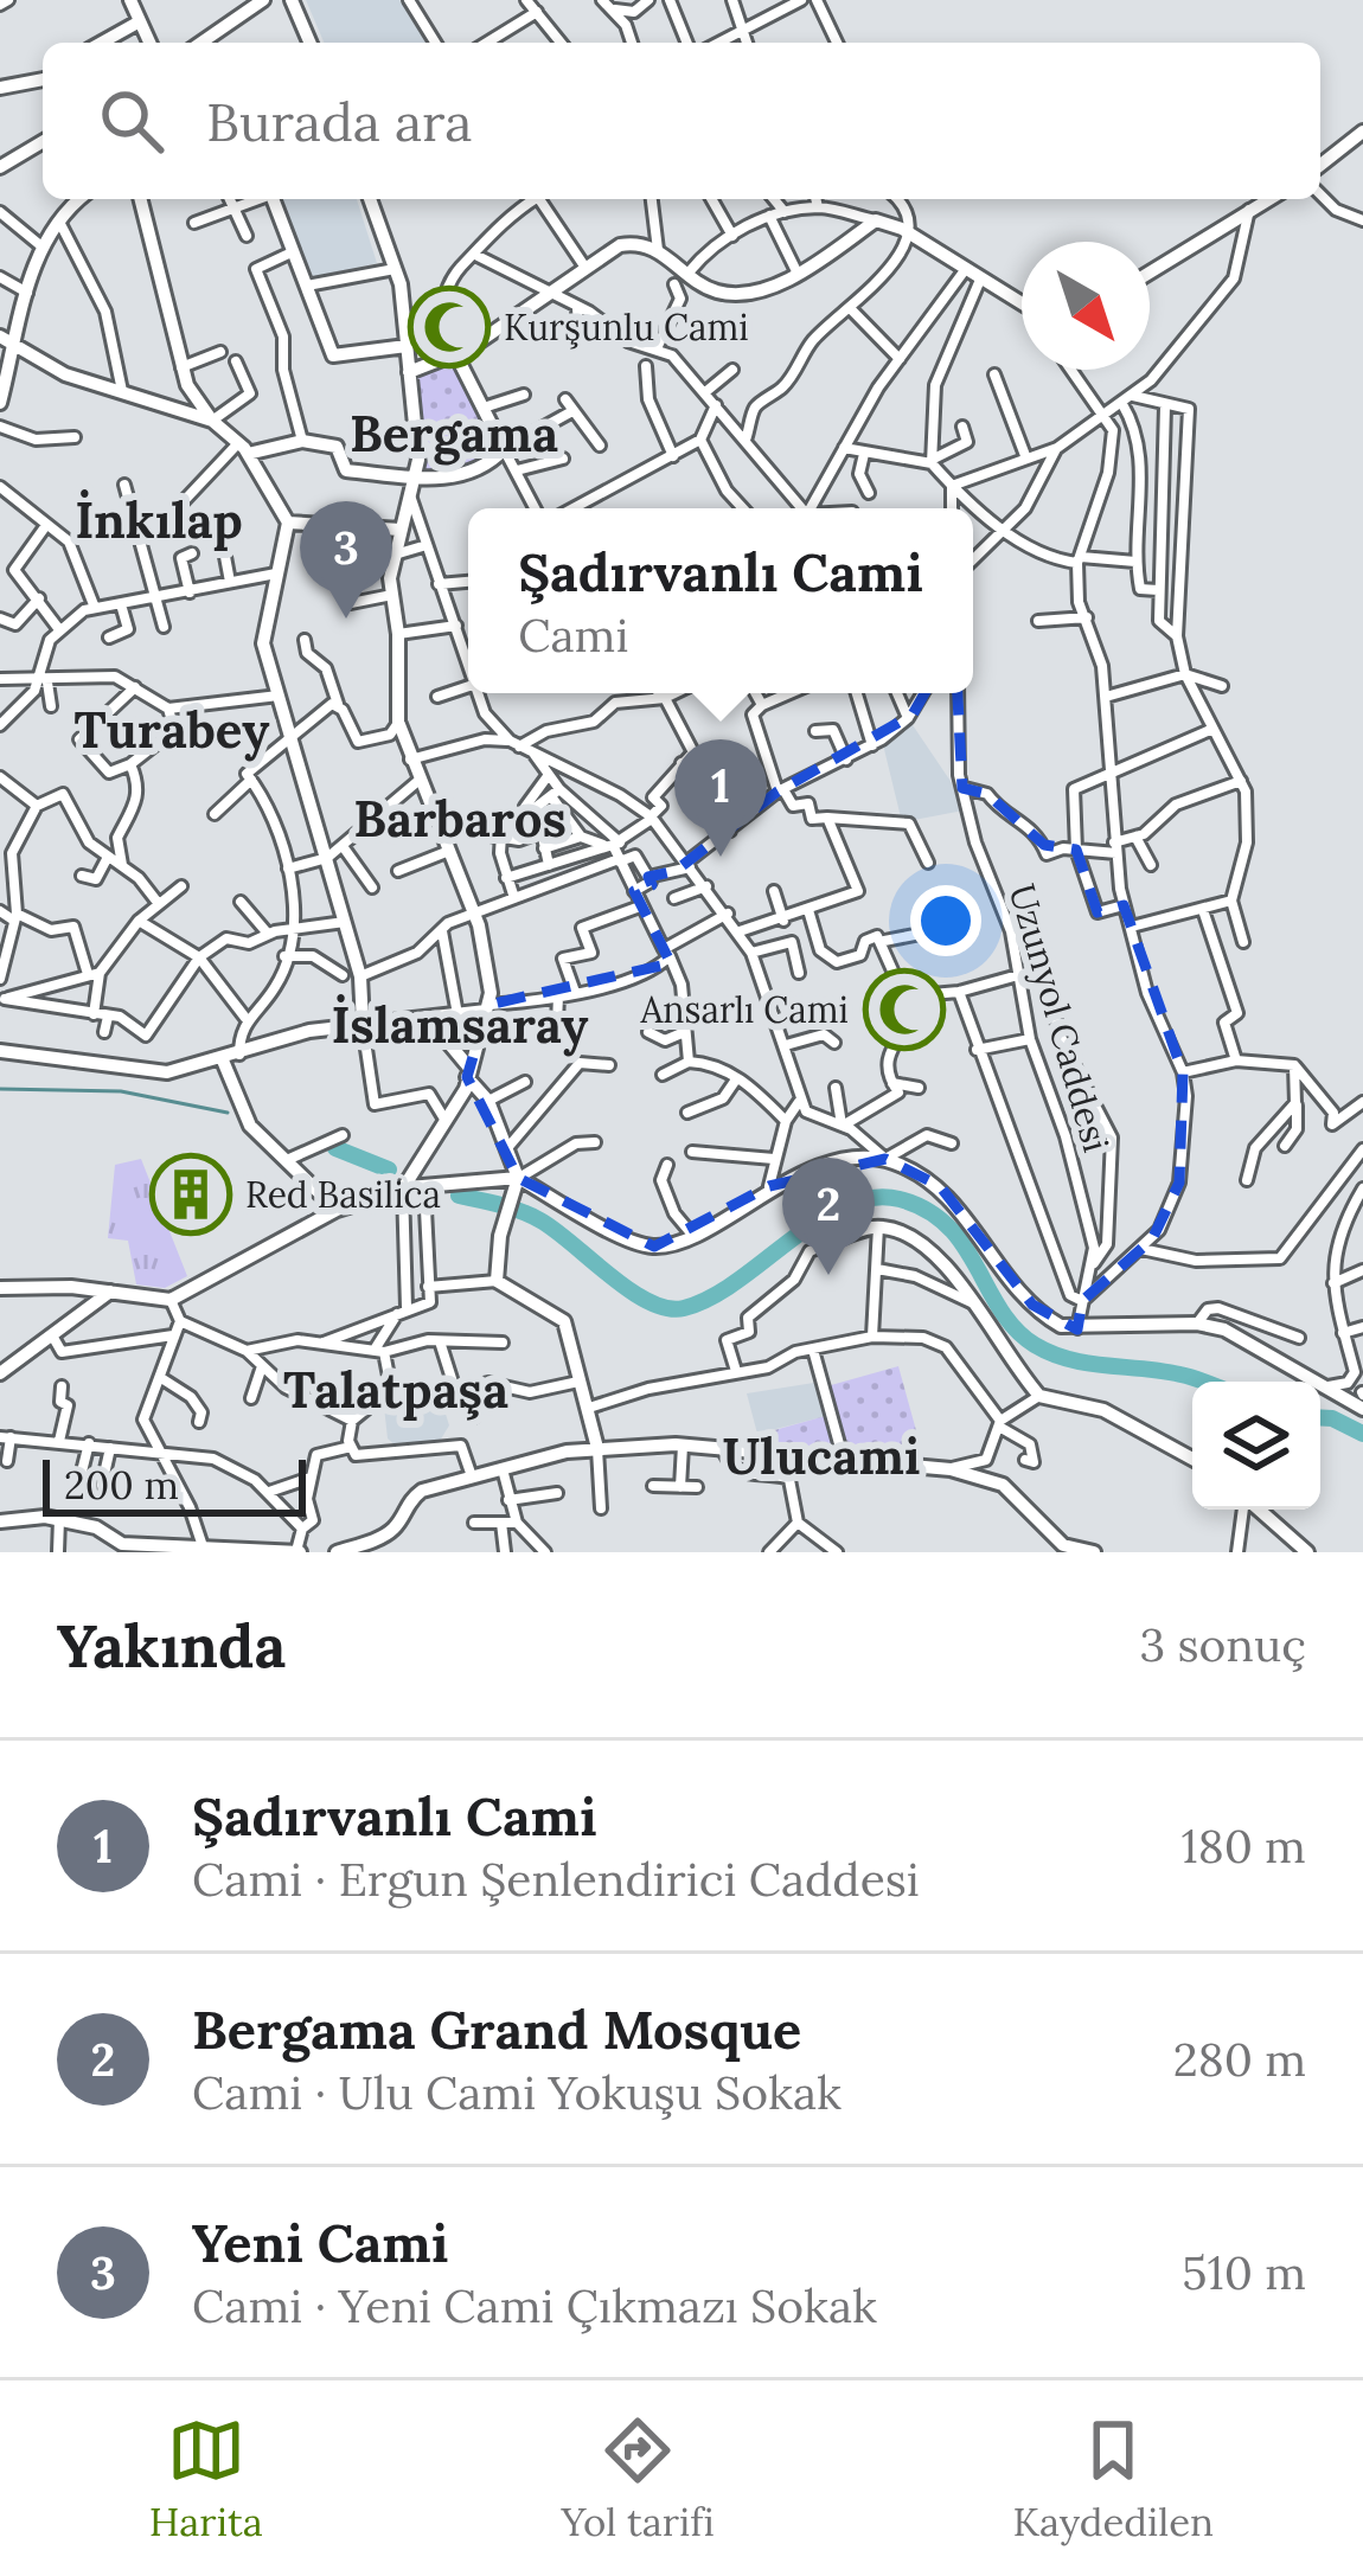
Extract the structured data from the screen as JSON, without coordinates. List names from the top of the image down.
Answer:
{
  "streets": {
    "street": ["Uzunyol Caddesi"]
  },
  "districts": [
    "Bergama",
    "İnkılap",
    "Turabey",
    "Barbaros",
    "İslamsaray",
    "Talatpaşa",
    "Ulucami"
  ],
  "places": {
    "mosque": ["Kurşunlu Cami", "Ansarlı Cami"],
    "building": ["Red Basilica"]
  },
  "scale_bar": "200 m",
  "north": "bottom right",
  "page": {
    "search": "Burada ara",
    "pins": ["3", "1", "2"],
    "popup": ["Şadırvanlı Cami", "Cami"],
    "scale": "200 m",
    "heading": ["Yakında", "3 sonuç"],
    "list": [
      {
        "mark": "1",
        "name": "Şadırvanlı Cami",
        "note": "Cami · Ergun Şenlendirici Caddesi",
        "value": "180 m"
      },
      {
        "mark": "2",
        "name": "Bergama Grand Mosque",
        "note": "Cami · Ulu Cami Yokuşu Sokak",
        "value": "280 m"
      },
      {
        "mark": "3",
        "name": "Yeni Cami",
        "note": "Cami · Yeni Cami Çıkmazı Sokak",
        "value": "510 m"
      }
    ],
    "nav": ["Harita", "Yol tarifi", "Kaydedilen"]
  }
}
